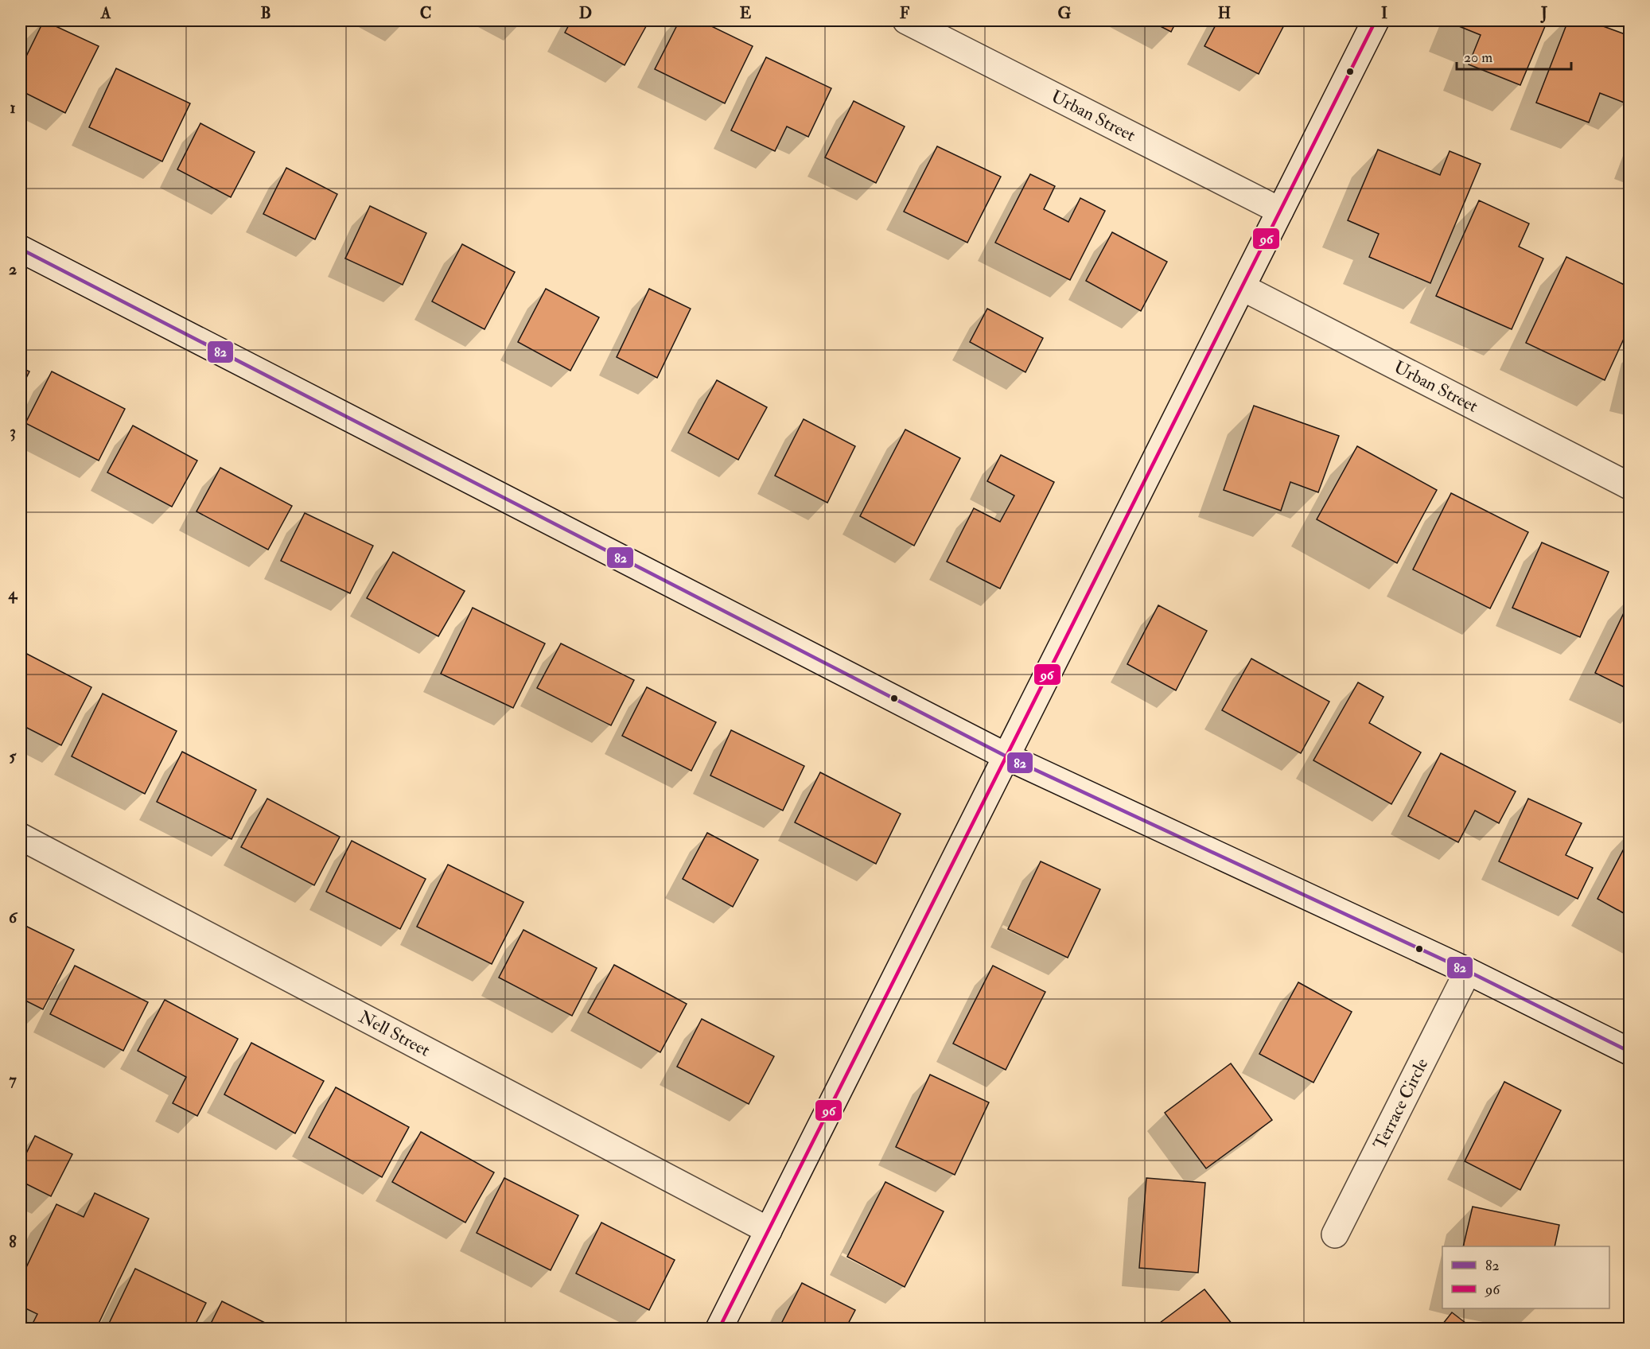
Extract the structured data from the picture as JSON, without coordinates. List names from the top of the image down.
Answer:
{
  "streets": {
    "main road": ["Urban Street", "Nell Street", "Terrace Circle"]
  },
  "lines": ["transit line 96", "transit line 82"],
  "legend": ["82", "96"],
  "scale_bar": "20 m",
  "grid": {
    "columns": [
      "A",
      "B",
      "C",
      "D",
      "E",
      "F",
      "G",
      "H",
      "I",
      "J"
    ],
    "rows": [
      "1",
      "2",
      "3",
      "4",
      "5",
      "6",
      "7",
      "8"
    ]
  }
}
